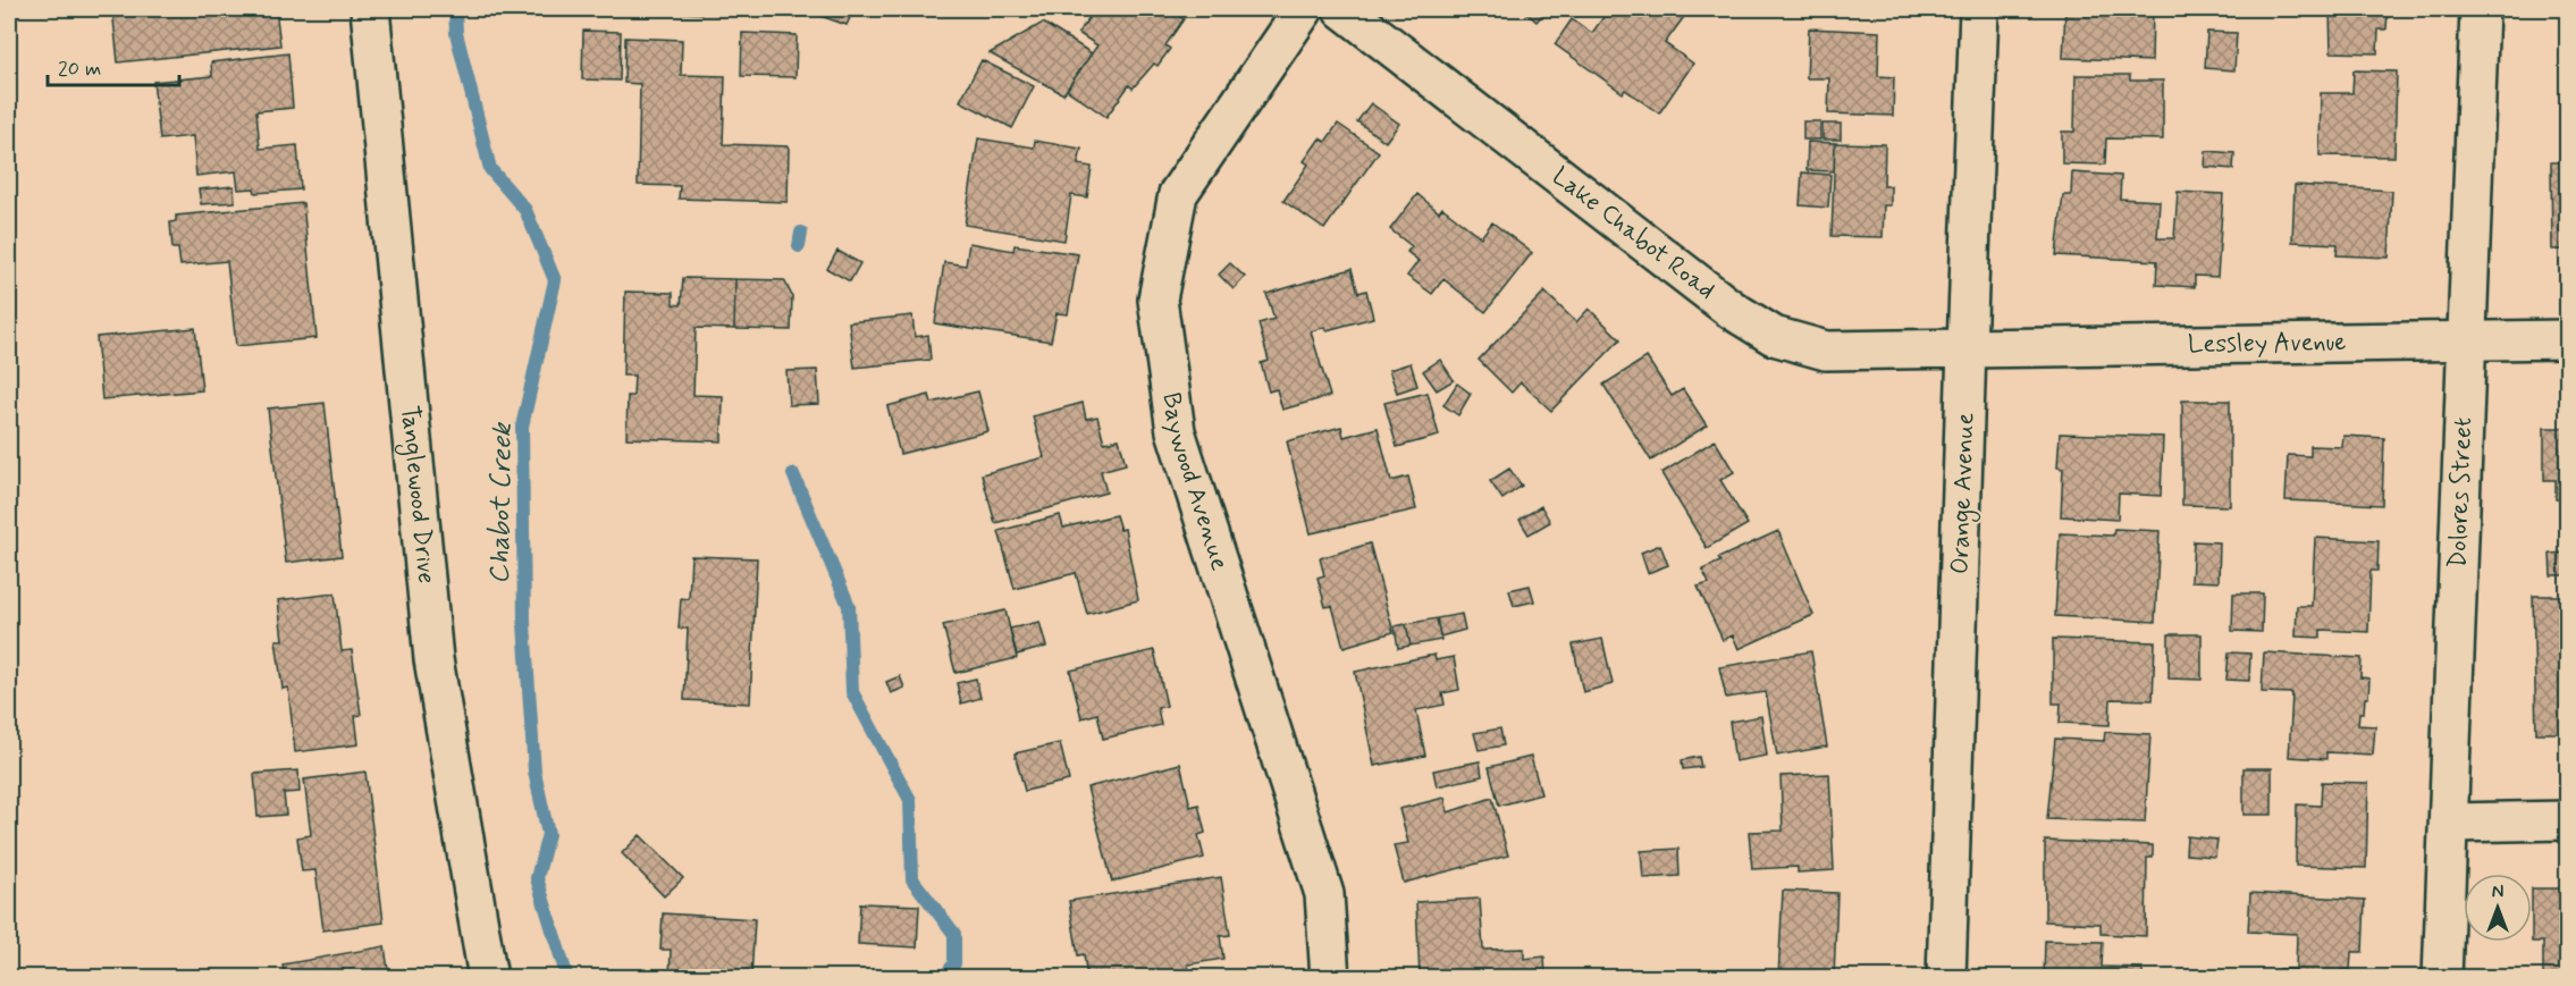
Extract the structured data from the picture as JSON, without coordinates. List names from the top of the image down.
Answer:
{
  "streets": {
    "street": [
      "Lake Chabot Road",
      "Lessley Avenue",
      "Baywood Avenue",
      "Dolores Street",
      "Orange Avenue",
      "Tanglewood Drive"
    ]
  },
  "crossings": [
    ["Lake Chabot Road", "Lessley Avenue"],
    ["Lake Chabot Road", "Orange Avenue"],
    ["Lessley Avenue", "Dolores Street"],
    ["Lessley Avenue", "Orange Avenue"]
  ],
  "water": ["Chabot Creek"],
  "scale_bar": "20 m",
  "north": "top"
}
